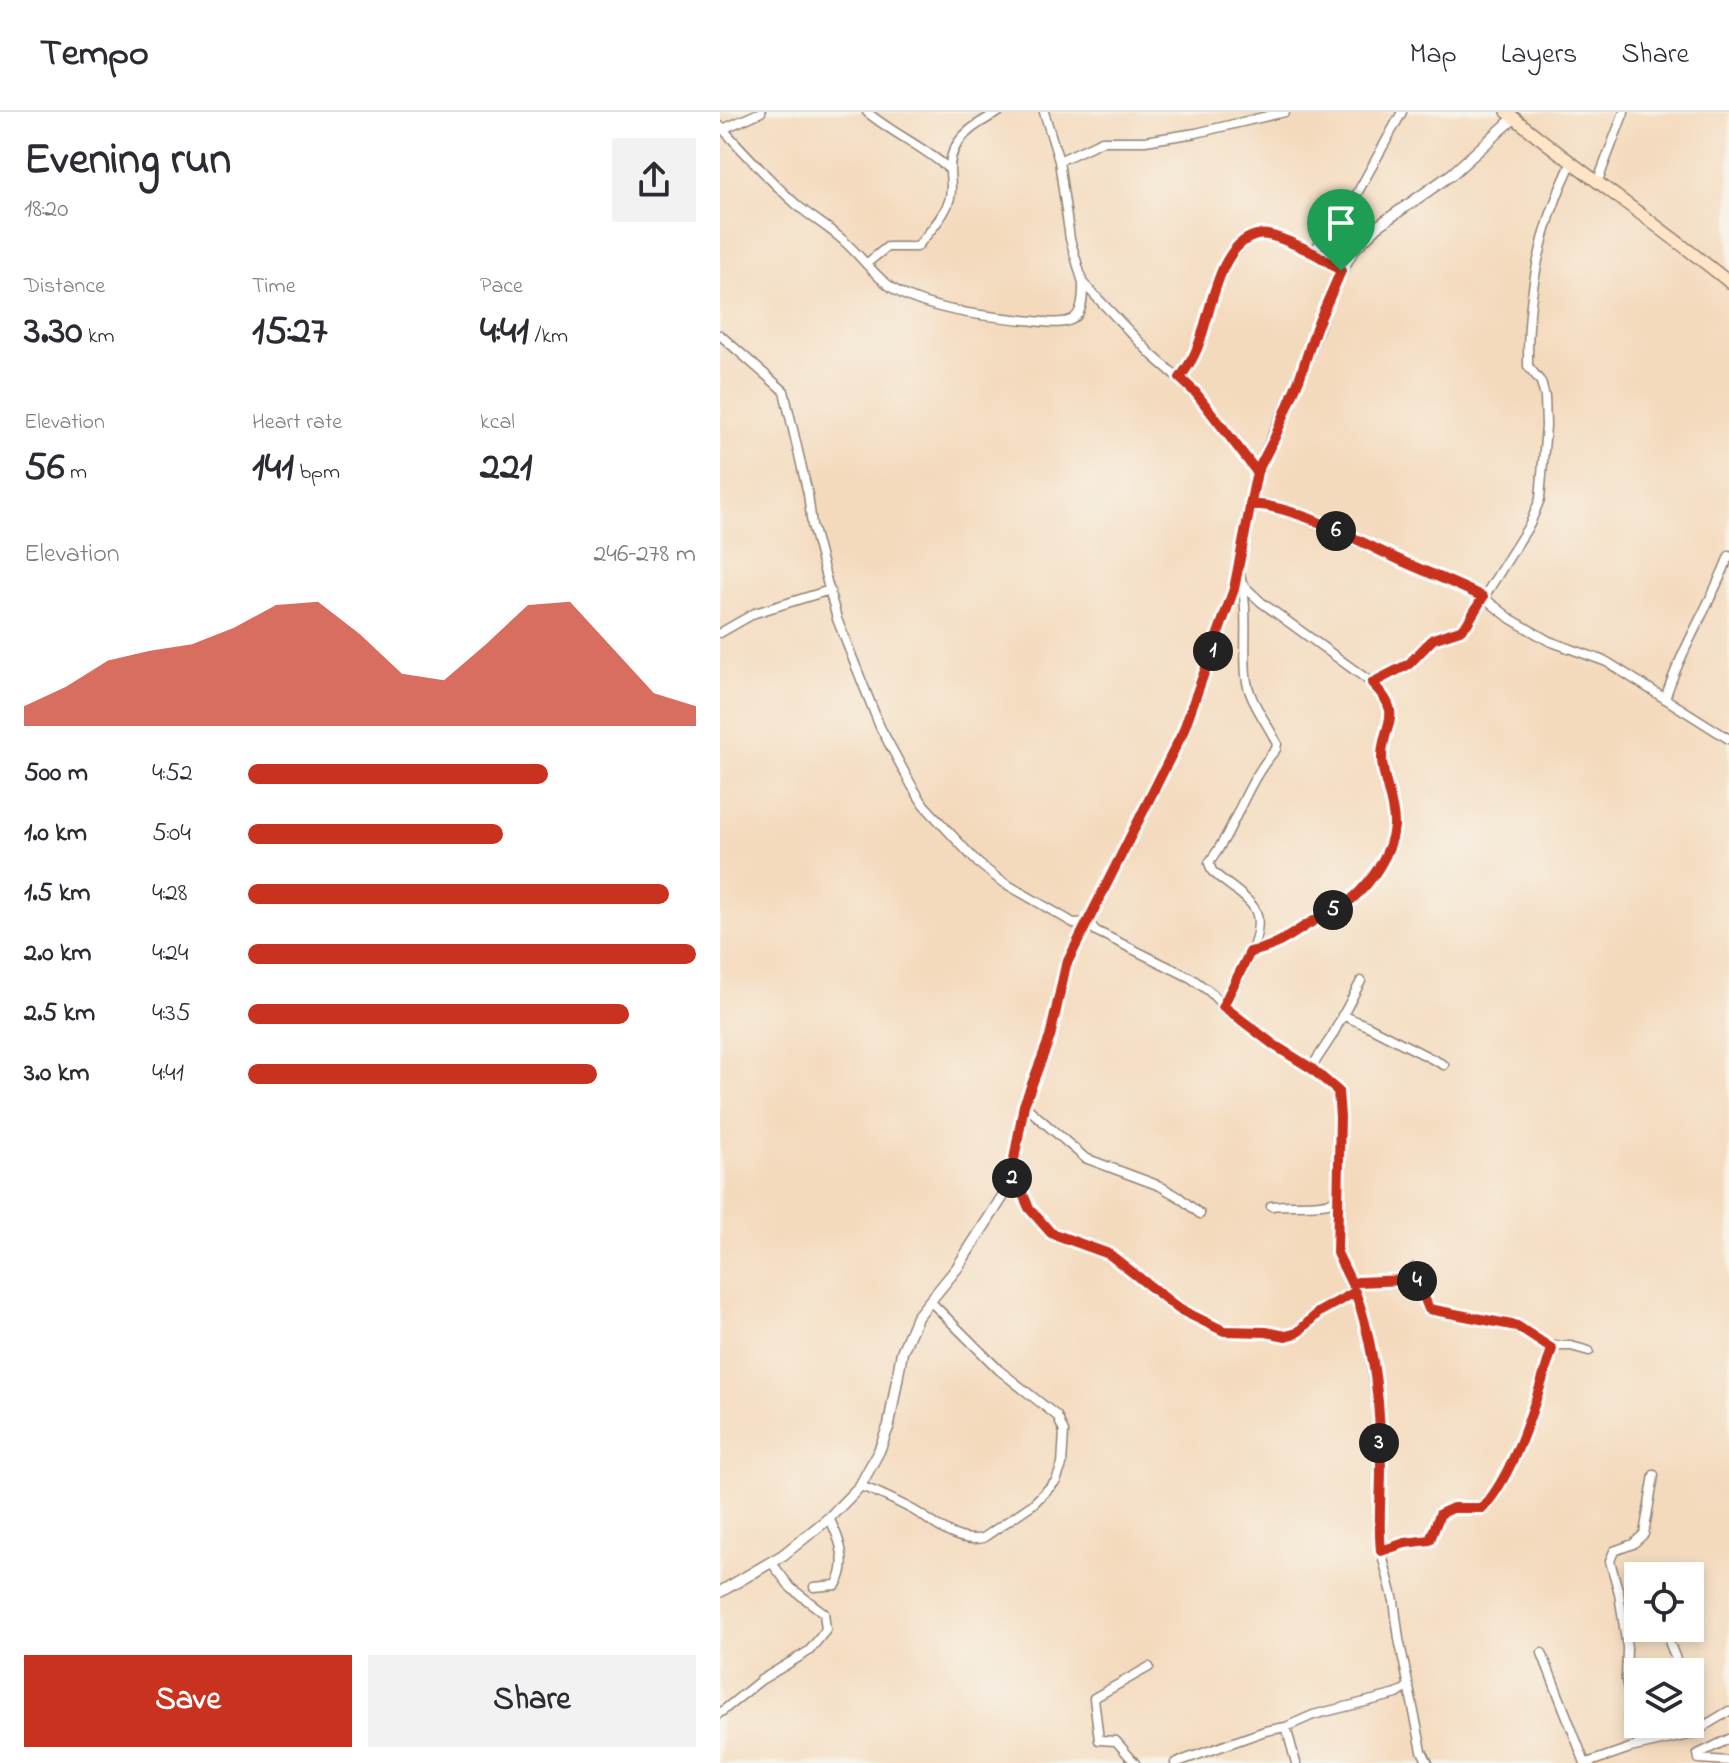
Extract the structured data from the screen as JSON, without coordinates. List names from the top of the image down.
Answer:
{
  "page": {
    "header": "Tempo",
    "nav": ["Map", "Layers", "Share"],
    "heading": ["Evening run", "18:20"],
    "stats": [
      ["Distance", "3.30 km"],
      ["Time", "15:27"],
      ["Pace", "4:41 /km"],
      ["Elevation", "56 m"],
      ["Heart rate", "141 bpm"],
      ["kcal", "221"]
    ],
    "pins": [
      "6",
      "1",
      "5",
      "2",
      "4",
      "3"
    ],
    "chart": ["Elevation", "246–278 m"],
    "list": [
      {
        "name": "500 m",
        "note": "4:52"
      },
      {
        "name": "1.0 km",
        "note": "5:04"
      },
      {
        "name": "1.5 km",
        "note": "4:28"
      },
      {
        "name": "2.0 km",
        "note": "4:24"
      },
      {
        "name": "2.5 km",
        "note": "4:35"
      },
      {
        "name": "3.0 km",
        "note": "4:41"
      }
    ],
    "buttons": ["Save", "Share"]
  }
}
